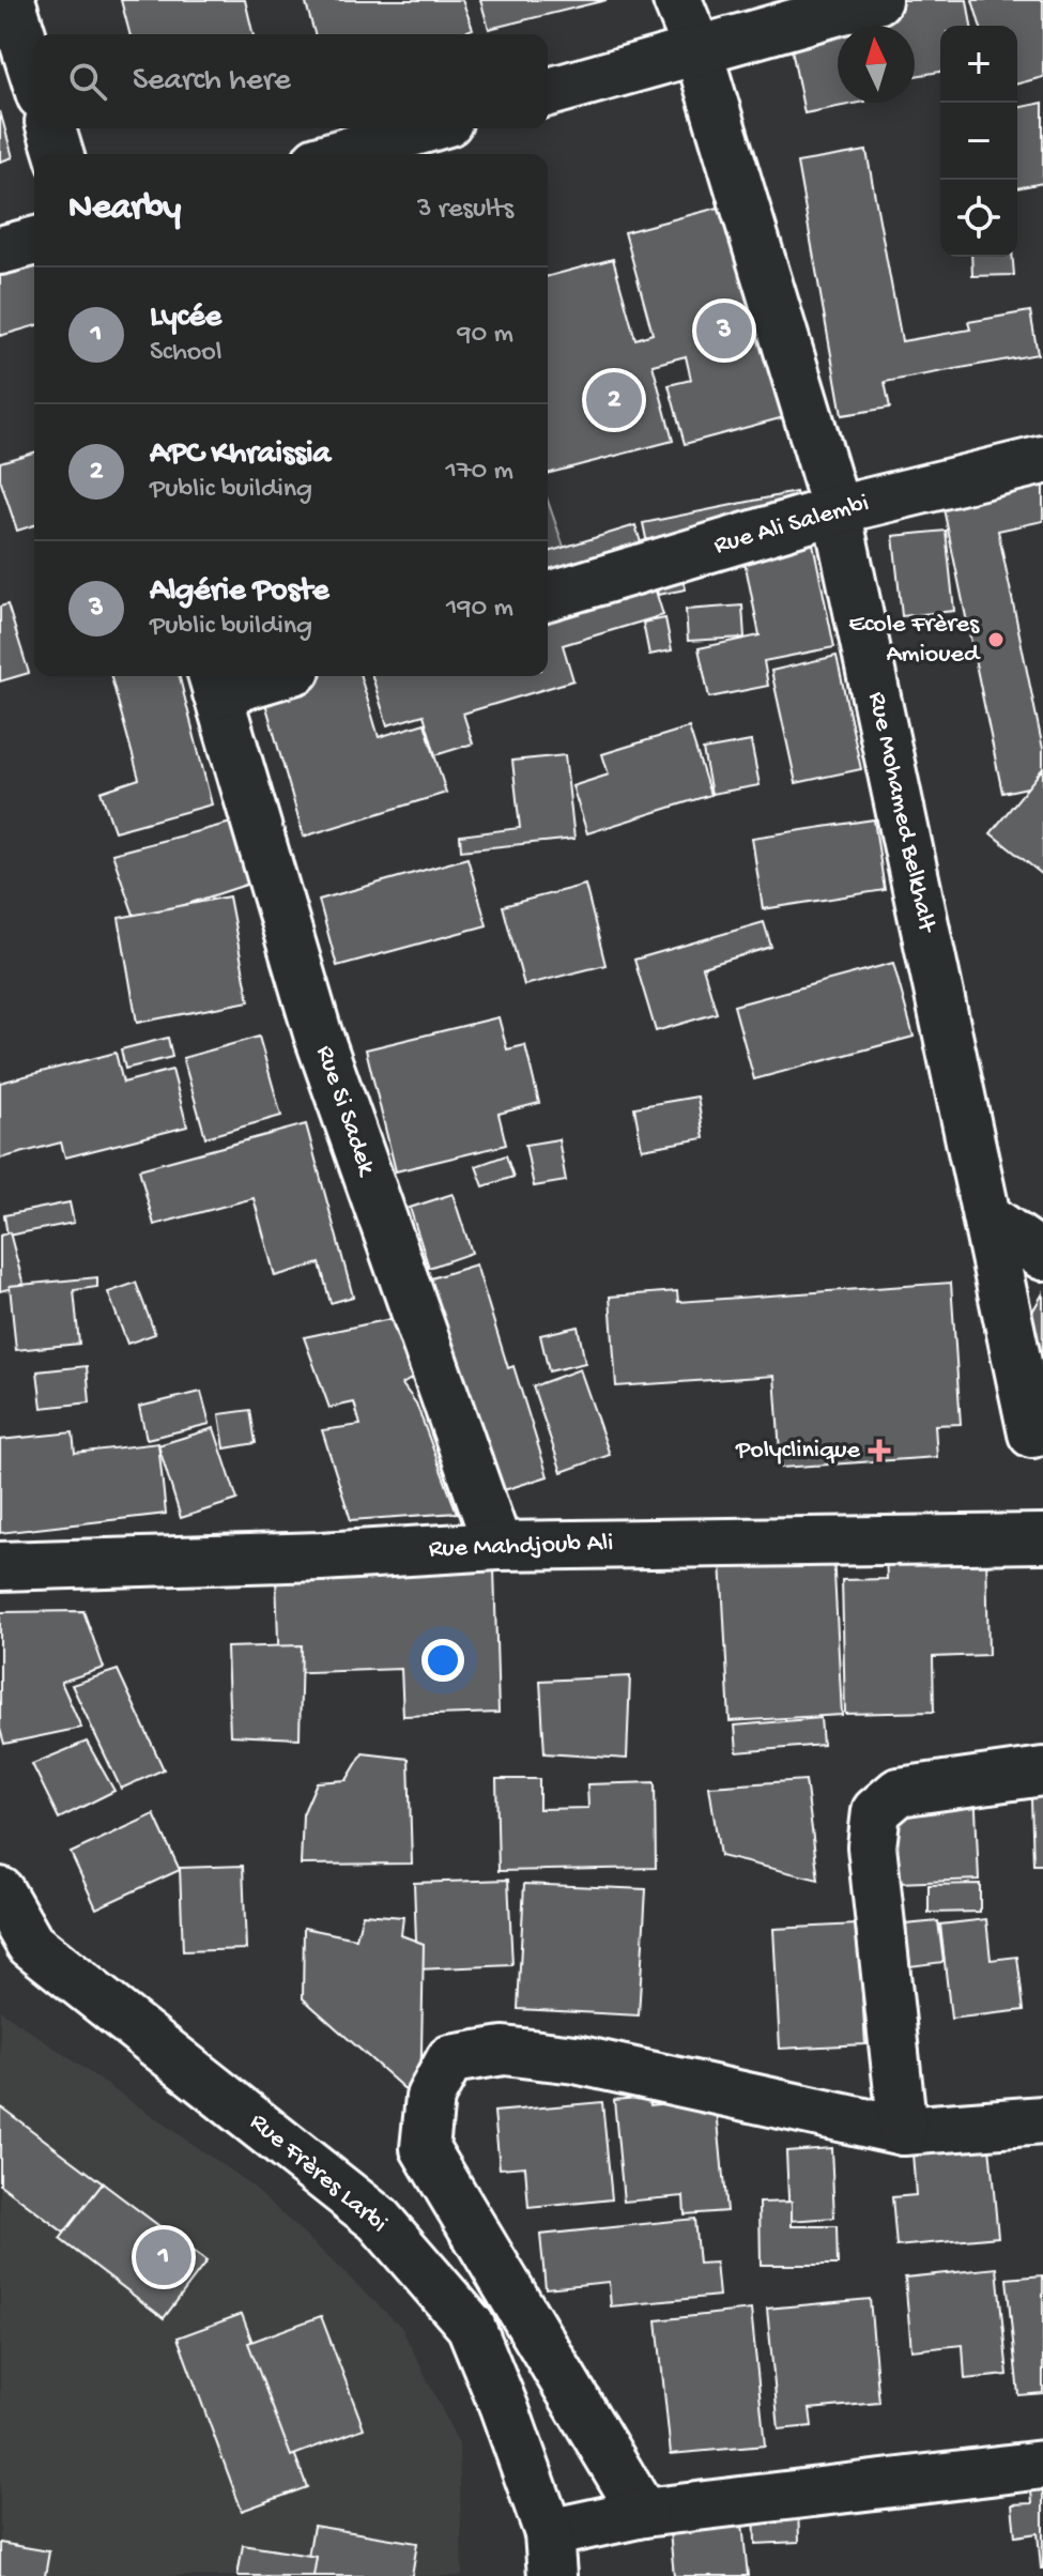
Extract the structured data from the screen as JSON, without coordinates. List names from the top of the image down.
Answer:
{
  "streets": {
    "street": [
      "Rue Ali Salembi",
      "Rue Mohamed Belkhalt",
      "Rue Si Sadek",
      "Rue Mahdjoub Ali",
      "Rue Frères Larbi"
    ]
  },
  "crossings": [
    ["Rue Ali Salembi", "Rue Mohamed Belkhalt"],
    ["Rue Si Sadek", "Rue Mahdjoub Ali"]
  ],
  "places": {
    "other": ["Ecole Frères Amioued"],
    "health": ["Polyclinique"]
  },
  "north": "top",
  "page": {
    "map_buttons": ["+", "−"],
    "search": "Search here",
    "heading": ["Nearby", "3 results"],
    "list": [
      {
        "mark": "1",
        "name": "Lycée",
        "note": "School",
        "value": "90 m"
      },
      {
        "mark": "2",
        "name": "APC Khraissia",
        "note": "Public building",
        "value": "170 m"
      },
      {
        "mark": "3",
        "name": "Algérie Poste",
        "note": "Public building",
        "value": "190 m"
      }
    ],
    "pins": ["3", "2", "1"]
  }
}
